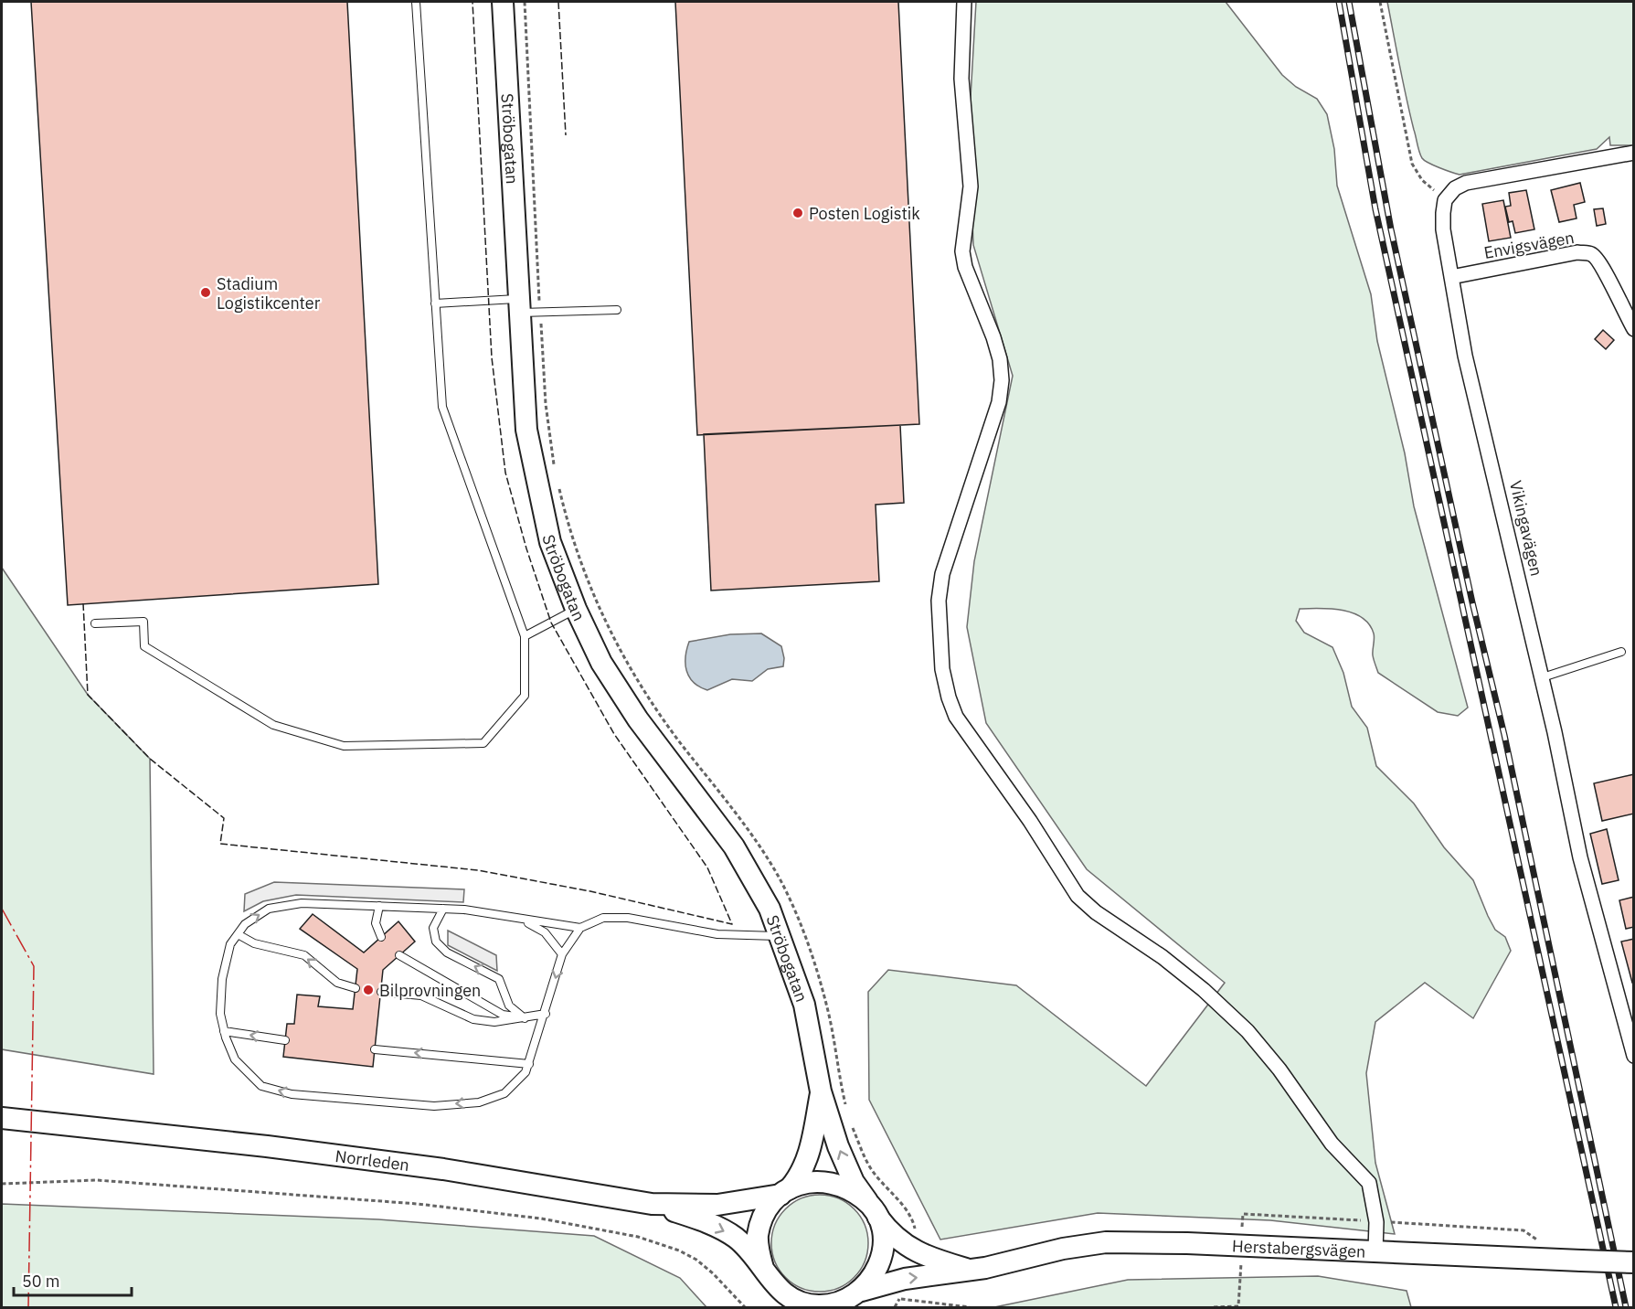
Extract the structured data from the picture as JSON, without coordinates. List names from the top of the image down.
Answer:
{
  "streets": {
    "street": [
      "Ströbogatan",
      "Envigsvägen",
      "Vikingavägen",
      "Norrleden",
      "Herstabergsvägen"
    ]
  },
  "crossings": [
    ["Ströbogatan", "Herstabergsvägen"],
    ["Envigsvägen", "Vikingavägen"]
  ],
  "places": ["Posten Logistik", "Stadium Logistikcenter", "Bilprovningen"],
  "scale_bar": "50 m"
}
